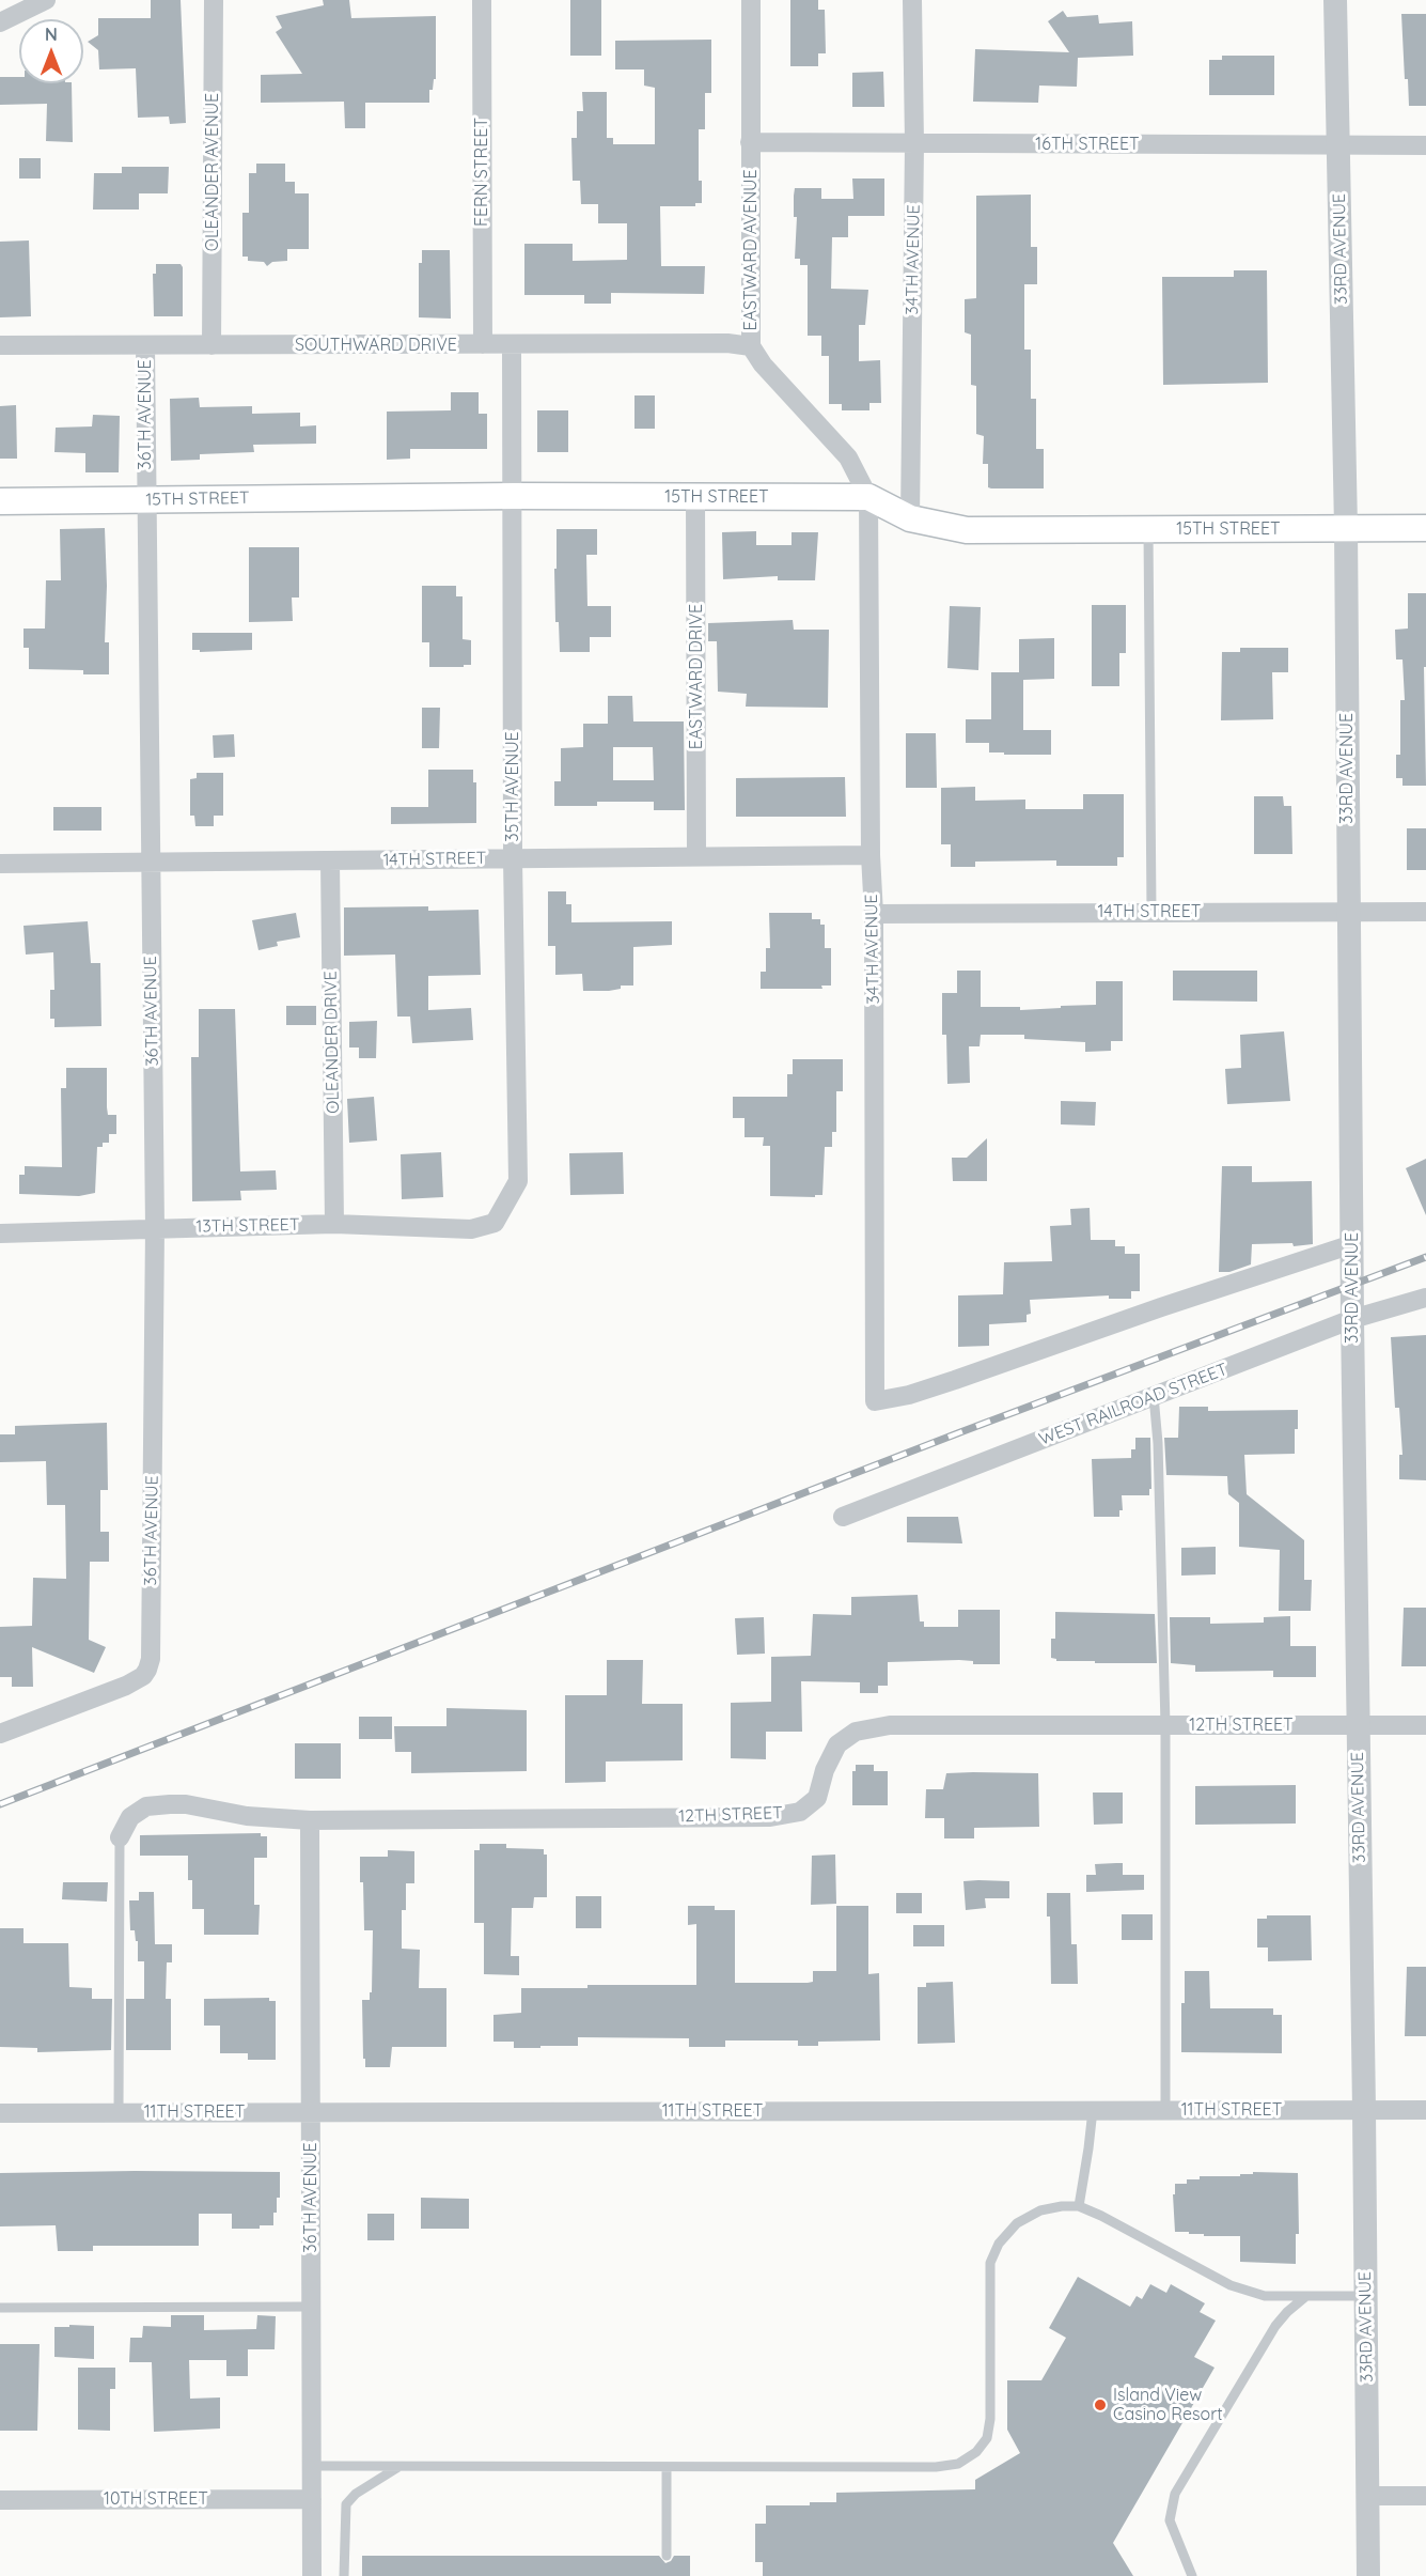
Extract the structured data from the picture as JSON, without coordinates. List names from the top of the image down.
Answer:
{
  "streets": {
    "main road": ["15TH STREET"],
    "street": [
      "16TH STREET",
      "OLEANDER AVENUE",
      "FERN STREET",
      "33RD AVENUE",
      "EASTWARD AVENUE",
      "34TH AVENUE",
      "SOUTHWARD DRIVE",
      "36TH AVENUE",
      "EASTWARD DRIVE",
      "35TH AVENUE",
      "14TH STREET",
      "OLEANDER DRIVE",
      "13TH STREET",
      "WEST RAILROAD STREET",
      "12TH STREET",
      "11TH STREET",
      "10TH STREET"
    ]
  },
  "crossings": [
    ["16TH STREET", "33RD AVENUE"],
    ["16TH STREET", "EASTWARD AVENUE"],
    ["16TH STREET", "34TH AVENUE"],
    ["OLEANDER AVENUE", "SOUTHWARD DRIVE"],
    ["FERN STREET", "SOUTHWARD DRIVE"],
    ["33RD AVENUE", "34TH AVENUE"],
    ["33RD AVENUE", "15TH STREET"],
    ["33RD AVENUE", "14TH STREET"],
    ["33RD AVENUE", "WEST RAILROAD STREET"],
    ["33RD AVENUE", "12TH STREET"],
    ["33RD AVENUE", "11TH STREET"],
    ["EASTWARD AVENUE", "34TH AVENUE"],
    ["EASTWARD AVENUE", "SOUTHWARD DRIVE"],
    ["EASTWARD AVENUE", "15TH STREET"],
    ["34TH AVENUE", "15TH STREET"],
    ["34TH AVENUE", "14TH STREET"],
    ["SOUTHWARD DRIVE", "36TH AVENUE"],
    ["SOUTHWARD DRIVE", "35TH AVENUE"],
    ["36TH AVENUE", "15TH STREET"],
    ["36TH AVENUE", "14TH STREET"],
    ["36TH AVENUE", "13TH STREET"],
    ["36TH AVENUE", "12TH STREET"],
    ["36TH AVENUE", "11TH STREET"],
    ["36TH AVENUE", "10TH STREET"],
    ["15TH STREET", "EASTWARD DRIVE"],
    ["15TH STREET", "35TH AVENUE"],
    ["EASTWARD DRIVE", "14TH STREET"],
    ["35TH AVENUE", "14TH STREET"],
    ["35TH AVENUE", "13TH STREET"],
    ["14TH STREET", "OLEANDER DRIVE"],
    ["OLEANDER DRIVE", "13TH STREET"]
  ],
  "places": ["Island View Casino Resort"],
  "north": "top"
}
